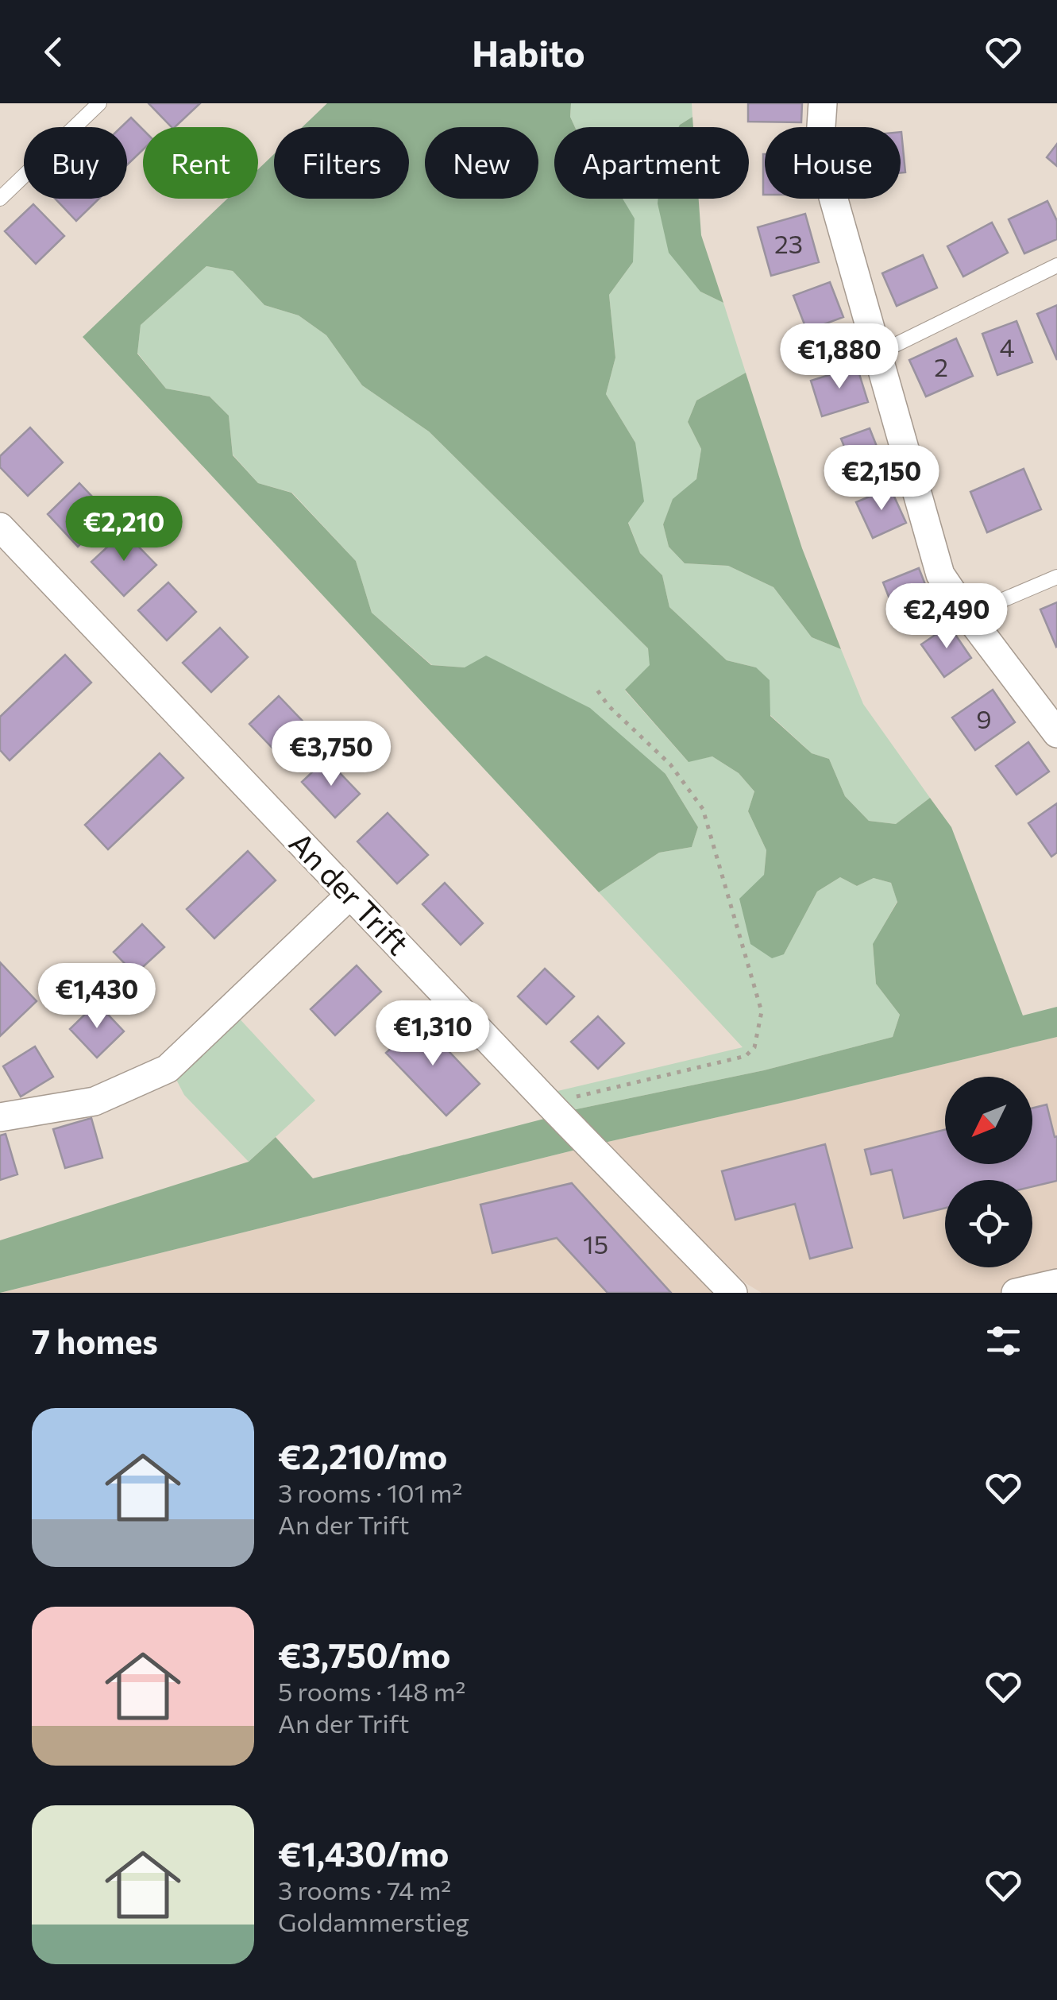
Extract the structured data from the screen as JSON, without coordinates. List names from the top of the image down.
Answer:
{
  "streets": {
    "street": ["An der Trift"]
  },
  "house_numbers": [
    "23",
    "4",
    "2",
    "9",
    "15"
  ],
  "north": "bottom left",
  "page": {
    "header": "Habito",
    "chip": [
      "Buy",
      "Rent",
      "Filters",
      "New",
      "Apartment",
      "House"
    ],
    "price": [
      "€1,880",
      "€2,150",
      "€2,210",
      "€2,490",
      "€3,750",
      "€1,430",
      "€1,310"
    ],
    "heading": "7 homes",
    "list": [
      {
        "name": "€2,210/mo",
        "note": "3 rooms · 101 m² · An der Trift"
      },
      {
        "name": "€3,750/mo",
        "note": "5 rooms · 148 m² · An der Trift"
      },
      {
        "name": "€1,430/mo",
        "note": "3 rooms · 74 m² · Goldammerstieg"
      }
    ]
  }
}
